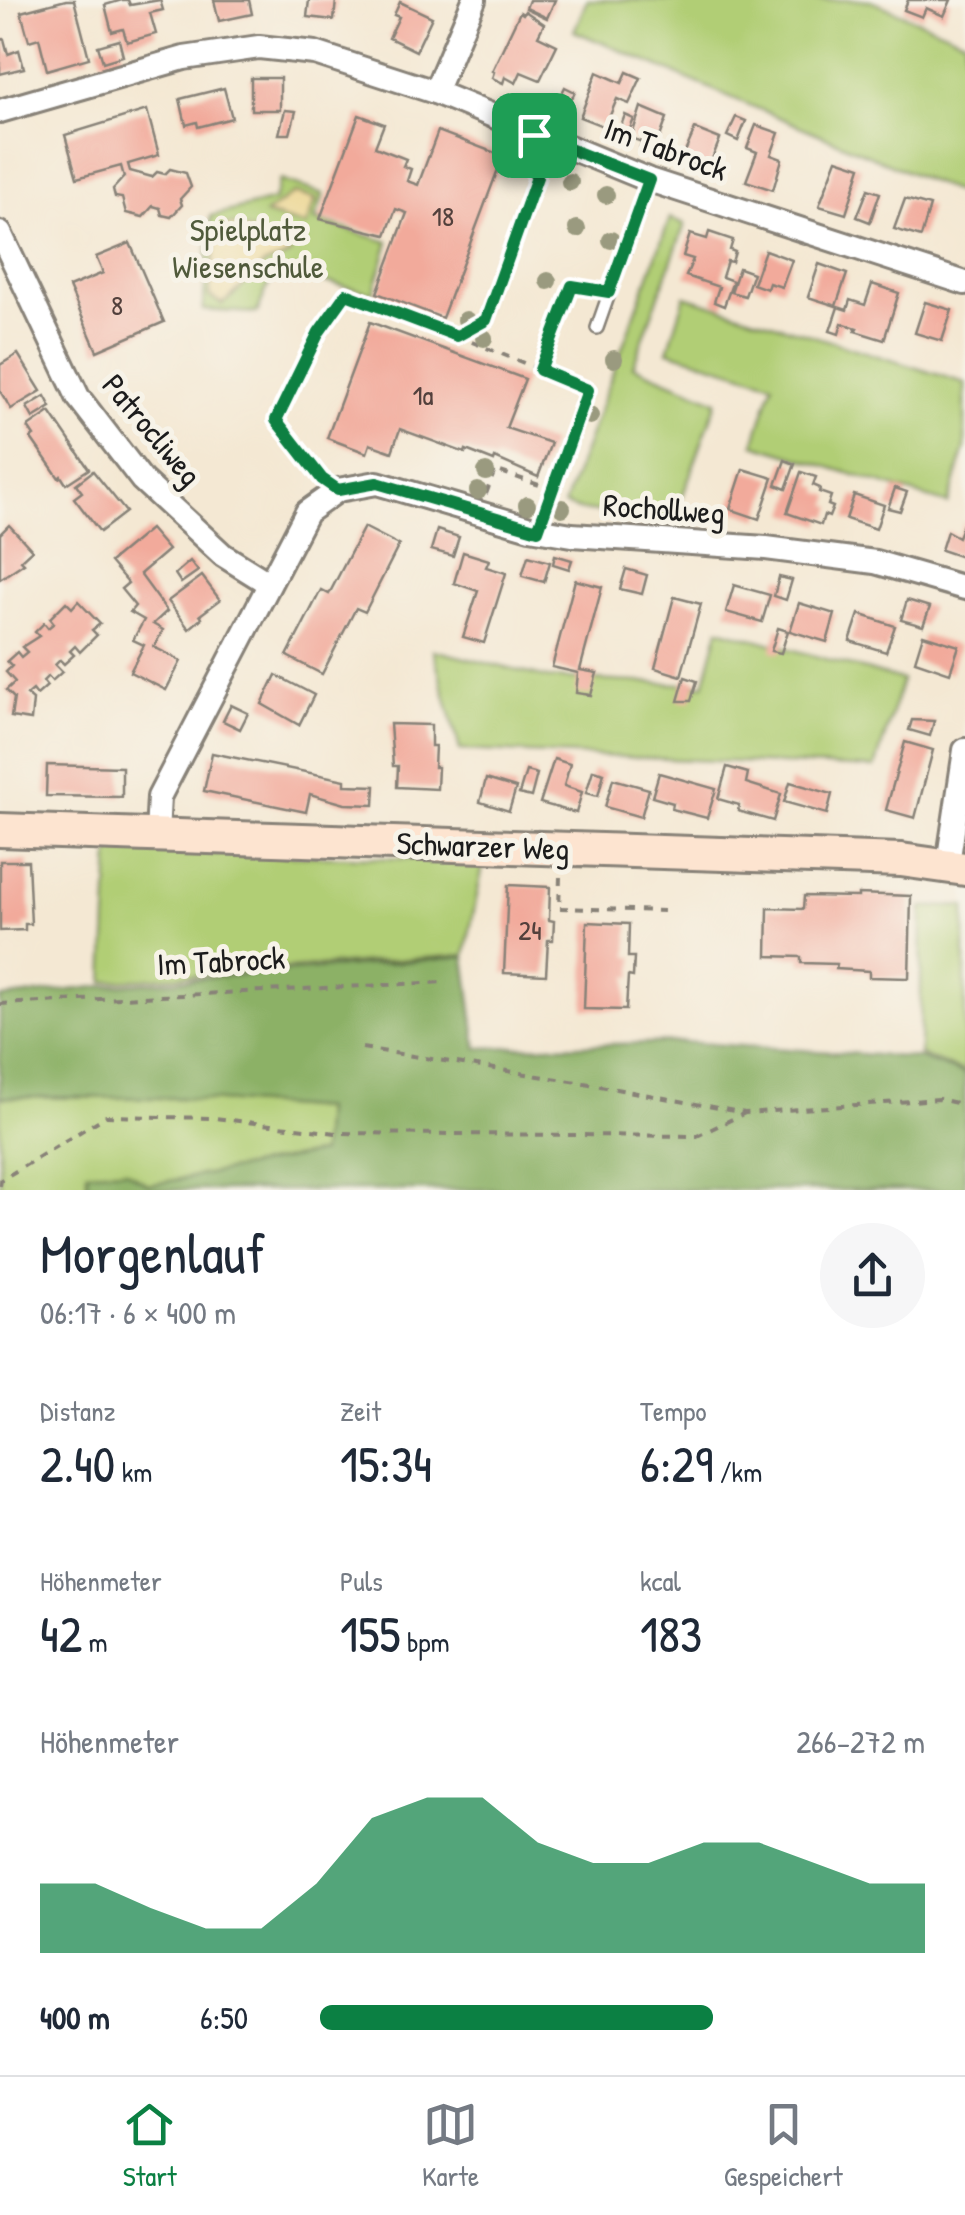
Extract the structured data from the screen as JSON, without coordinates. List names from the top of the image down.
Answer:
{
  "streets": {
    "street": [
      "Im Tabrock",
      "Patrocliweg",
      "Rochollweg",
      "Schwarzer Weg"
    ]
  },
  "parks": ["Spielplatz Wiesenschule"],
  "house_numbers": [
    "18",
    "8",
    "1a",
    "24"
  ],
  "page": {
    "heading": ["Morgenlauf", "06:17 · 6 × 400 m"],
    "stats": [
      ["Distanz", "2.40 km"],
      ["Zeit", "15:34"],
      ["Tempo", "6:29 /km"],
      ["Höhenmeter", "42 m"],
      ["Puls", "155 bpm"],
      ["kcal", "183"]
    ],
    "chart": ["Höhenmeter", "266–272 m"],
    "list": [
      {
        "name": "400 m",
        "note": "6:50"
      }
    ],
    "tabs": ["Start", "Karte", "Gespeichert"]
  }
}
